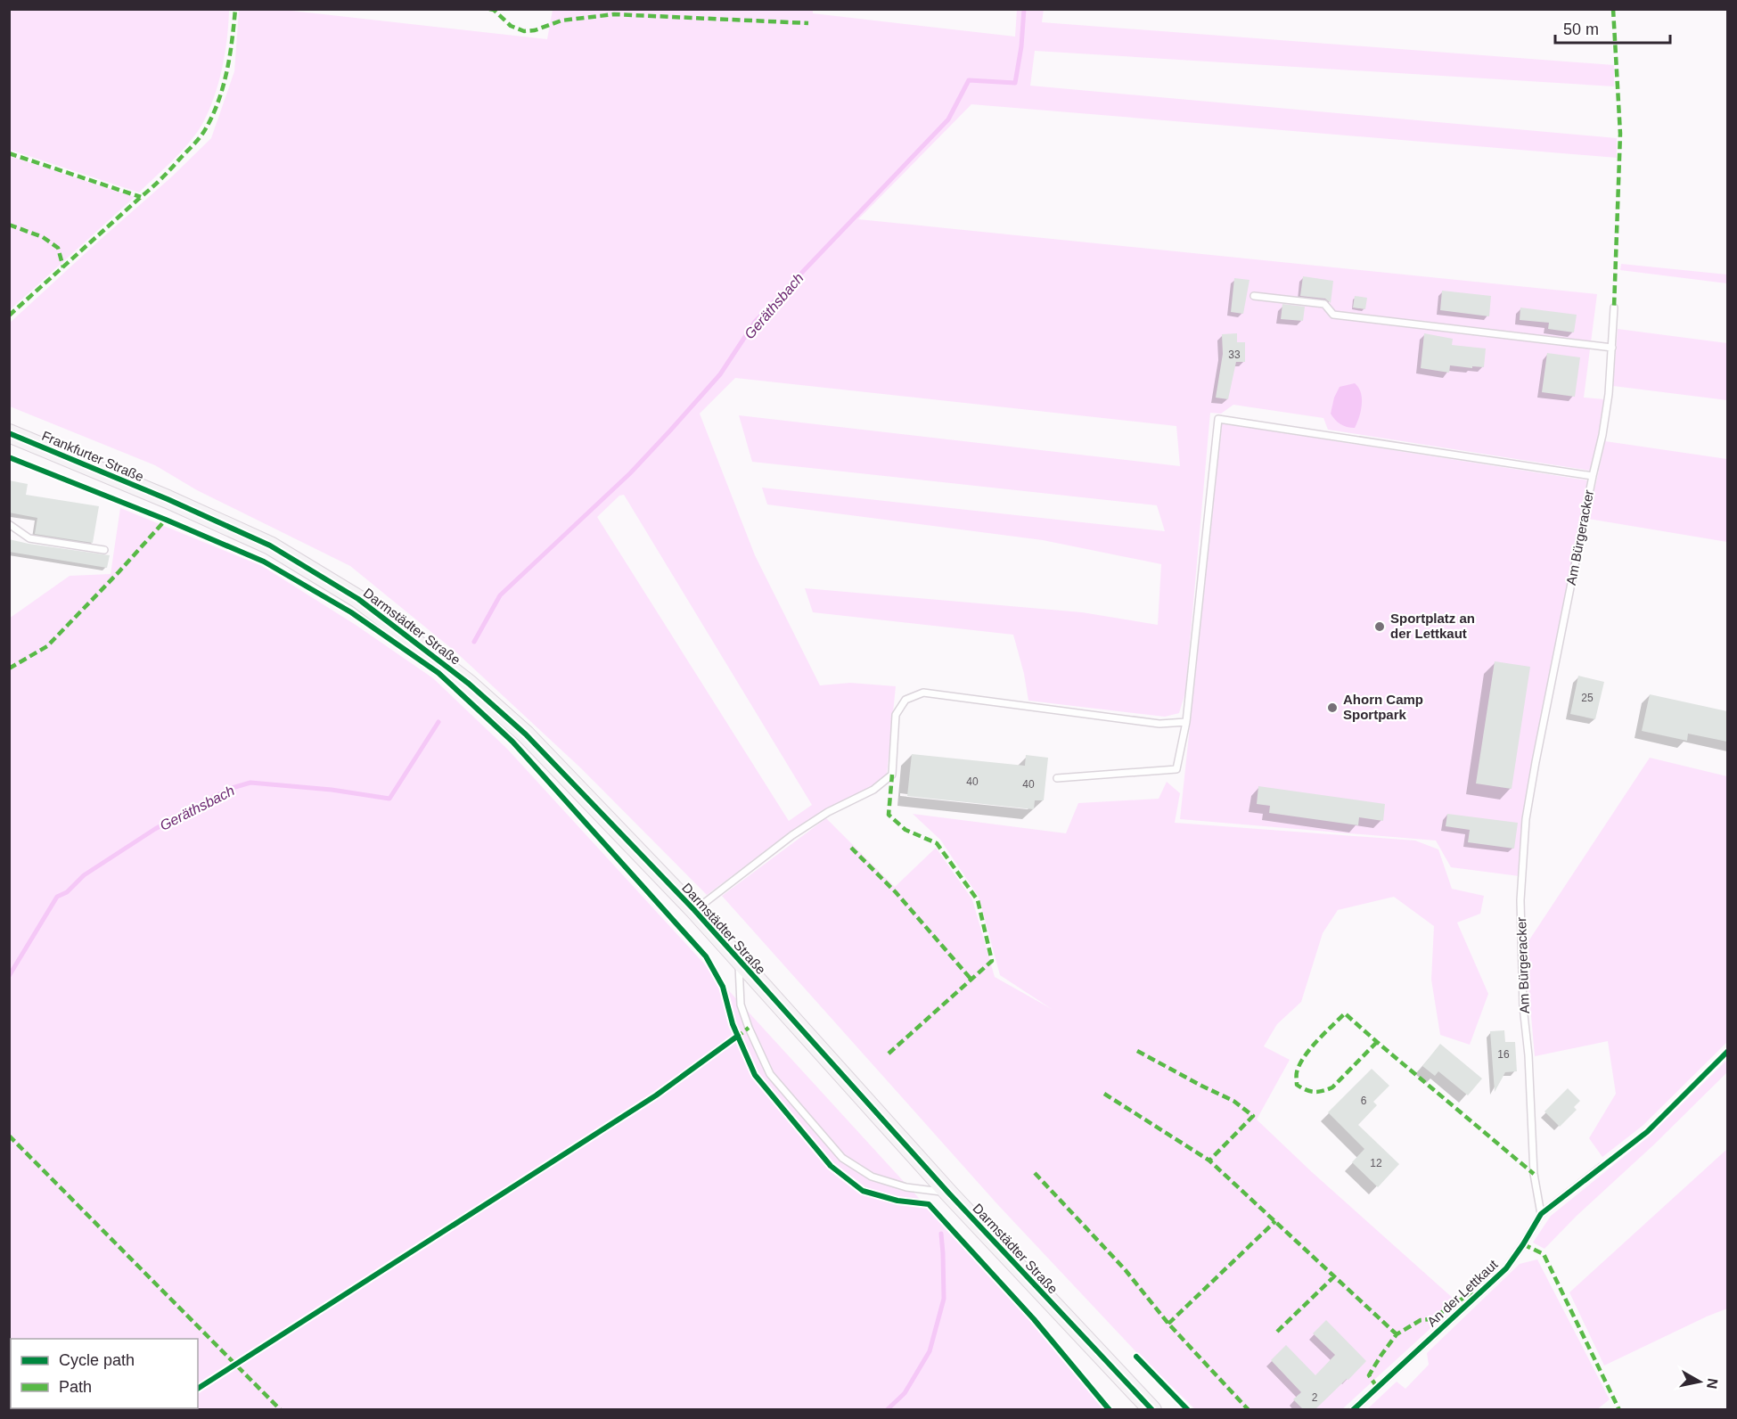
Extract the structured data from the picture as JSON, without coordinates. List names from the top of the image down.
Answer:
{
  "streets": {
    "main road": ["Frankfurter Straße", "Darmstädter Straße"],
    "lane": ["Am Bürgeracker", "An der Lettkaut"]
  },
  "crossings": [
    ["Frankfurter Straße", "Darmstädter Straße"],
    ["Am Bürgeracker", "An der Lettkaut"]
  ],
  "water": ["Geräthsbach"],
  "places": ["Sportplatz an der Lettkaut", "Ahorn Camp Sportpark"],
  "house_numbers": [
    "33",
    "25",
    "40",
    "40",
    "16",
    "6",
    "12",
    "2"
  ],
  "legend": ["Cycle path", "Path"],
  "scale_bar": "50 m",
  "north": "right"
}
